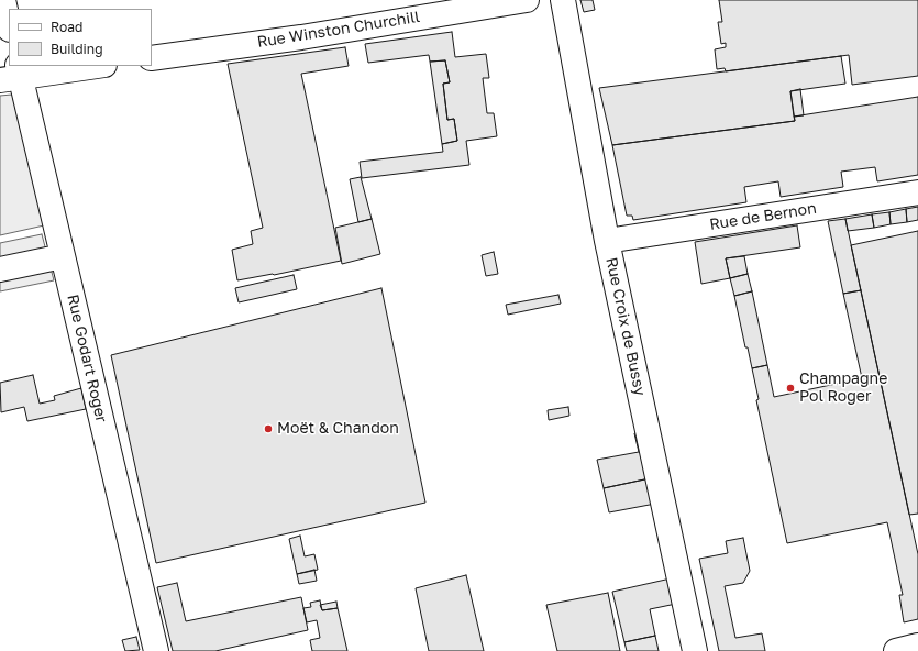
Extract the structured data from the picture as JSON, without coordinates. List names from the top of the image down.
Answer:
{
  "streets": {
    "street": [
      "Rue Winston Churchill",
      "Rue de Bernon",
      "Rue Croix de Bussy",
      "Rue Godart Roger"
    ]
  },
  "crossings": [
    ["Rue de Bernon", "Rue Croix de Bussy"]
  ],
  "places": ["Champagne Pol Roger", "Moёt & Chandon"],
  "legend": ["Road", "Building"]
}
